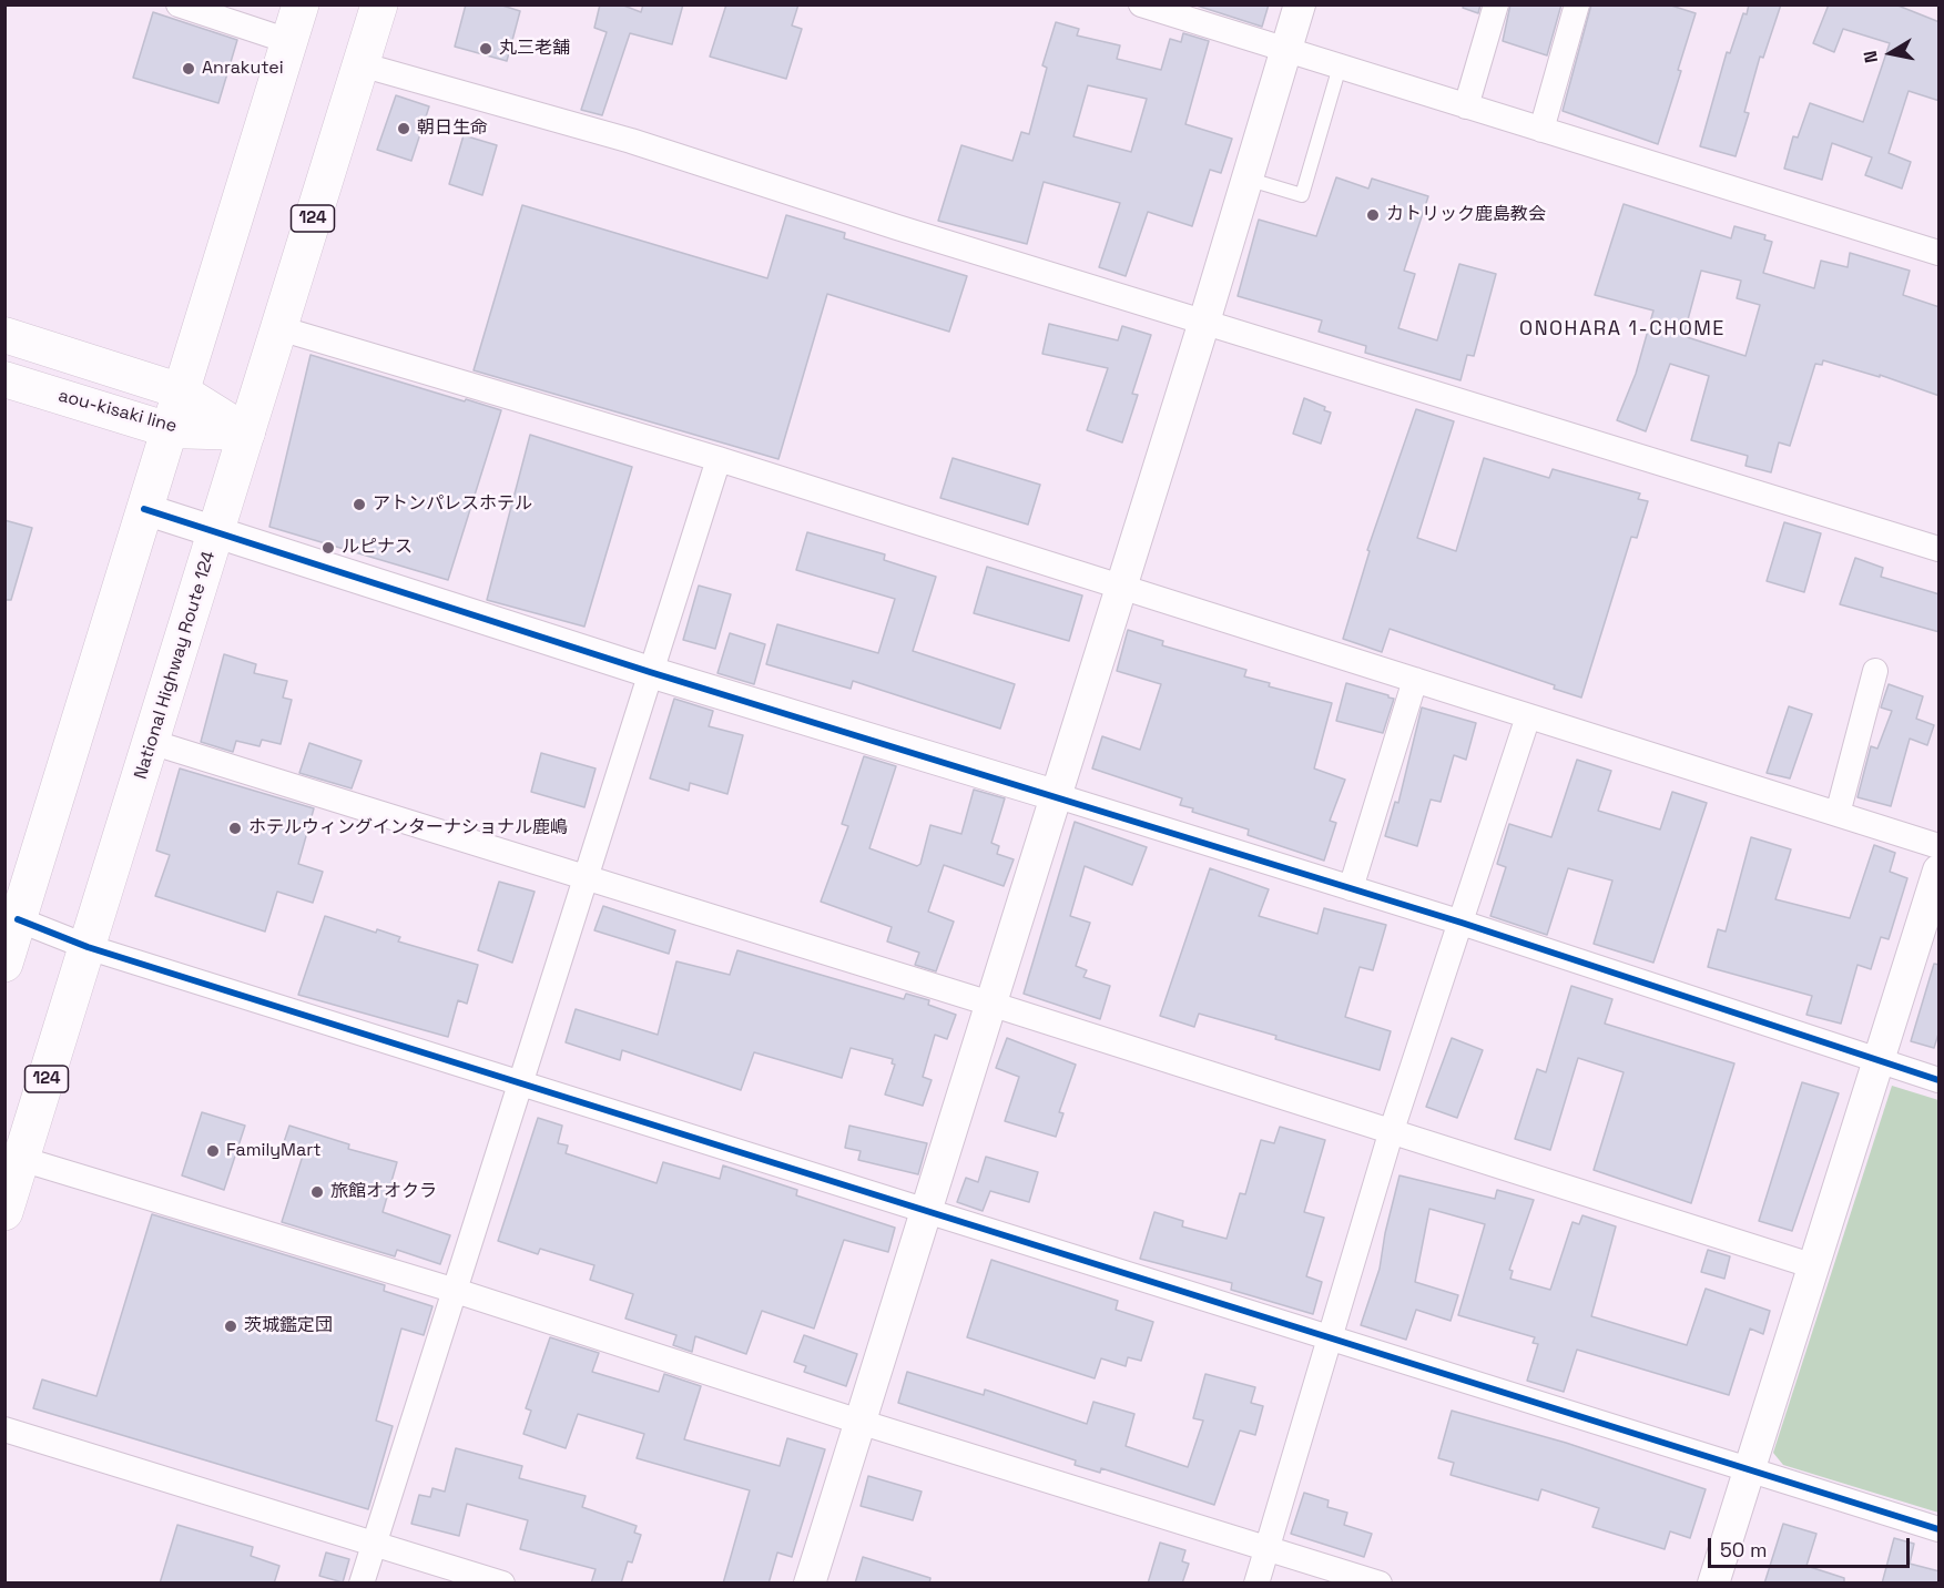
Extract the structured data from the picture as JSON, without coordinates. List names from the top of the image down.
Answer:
{
  "streets": {
    "highway": ["124", "National Highway Route 124"],
    "main road": ["aou-kisaki line"]
  },
  "crossings": [
    ["aou-kisaki line", "National Highway Route 124"]
  ],
  "districts": ["ONOHARA 1-CHOME"],
  "places": [
    "丸三老舗",
    "Anrakutei",
    "朝日生命",
    "カトリック鹿島教会",
    "アトンパレスホテル",
    "ルピナス",
    "ホテルウィングインターナショナル鹿嶋",
    "FamilyMart",
    "旅館オオクラ",
    "茨城鑑定団"
  ],
  "scale_bar": "50 m",
  "north": "left"
}
